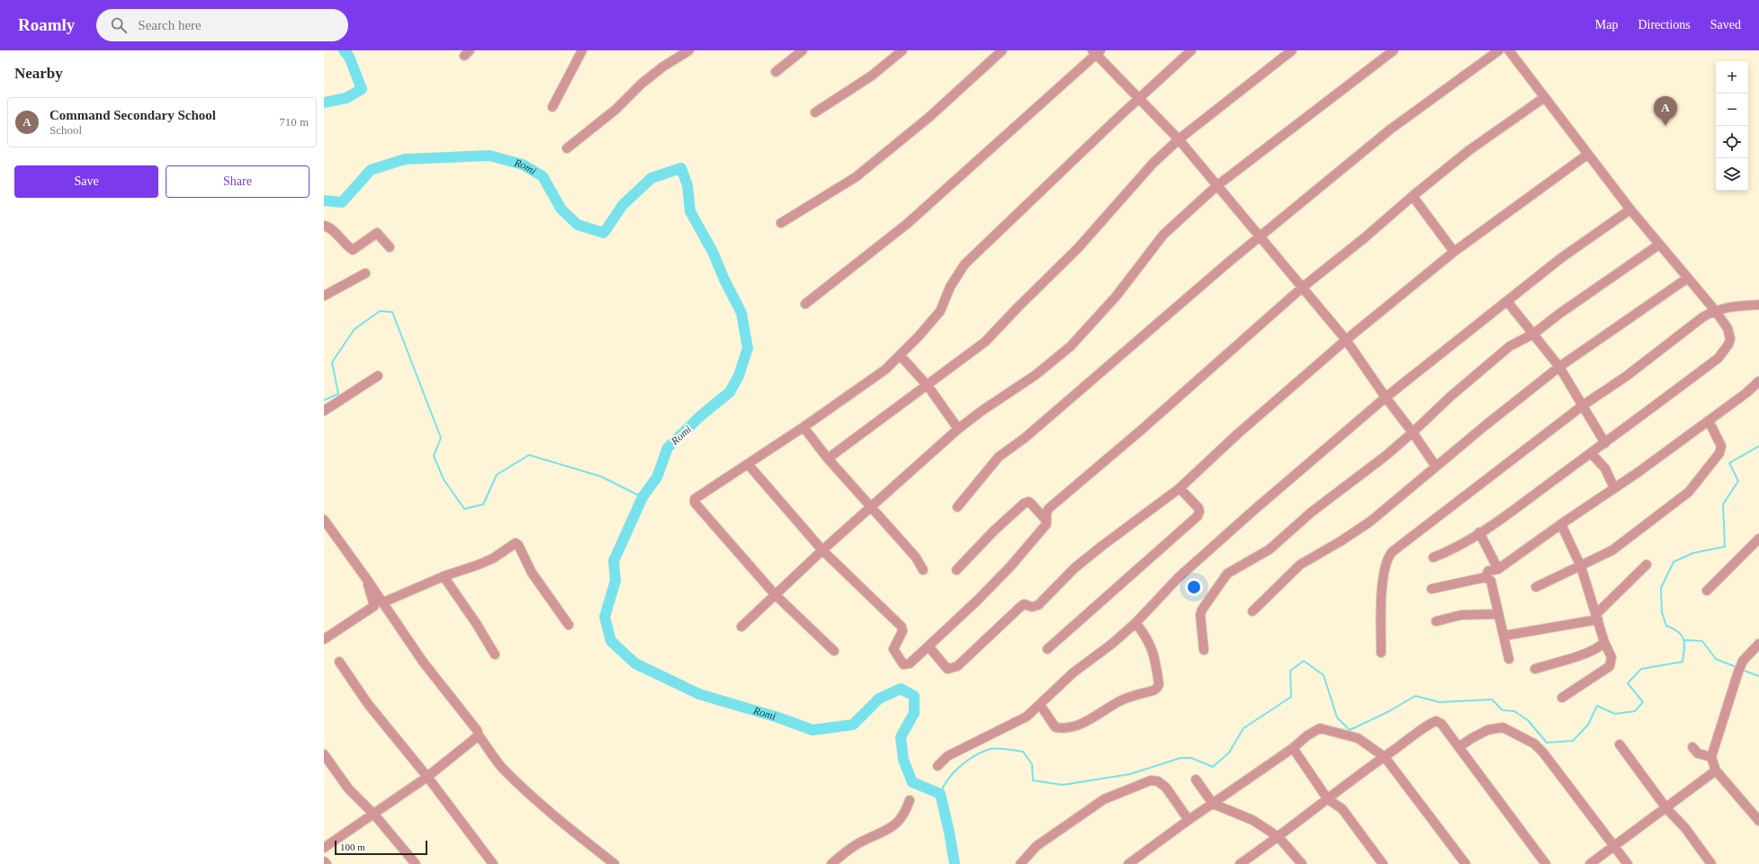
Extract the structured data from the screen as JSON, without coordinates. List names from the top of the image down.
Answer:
{
  "water": ["Romi"],
  "scale_bar": "100 m",
  "page": {
    "header": "Roamly",
    "search": "Search here",
    "nav": ["Map", "Directions", "Saved"],
    "heading": "Nearby",
    "map_buttons": ["+", "−"],
    "pins": "A",
    "list": [
      {
        "mark": "A",
        "name": "Command Secondary School",
        "note": "School",
        "value": "710 m"
      }
    ],
    "buttons": ["Save", "Share"],
    "scale": "100 m"
  }
}
